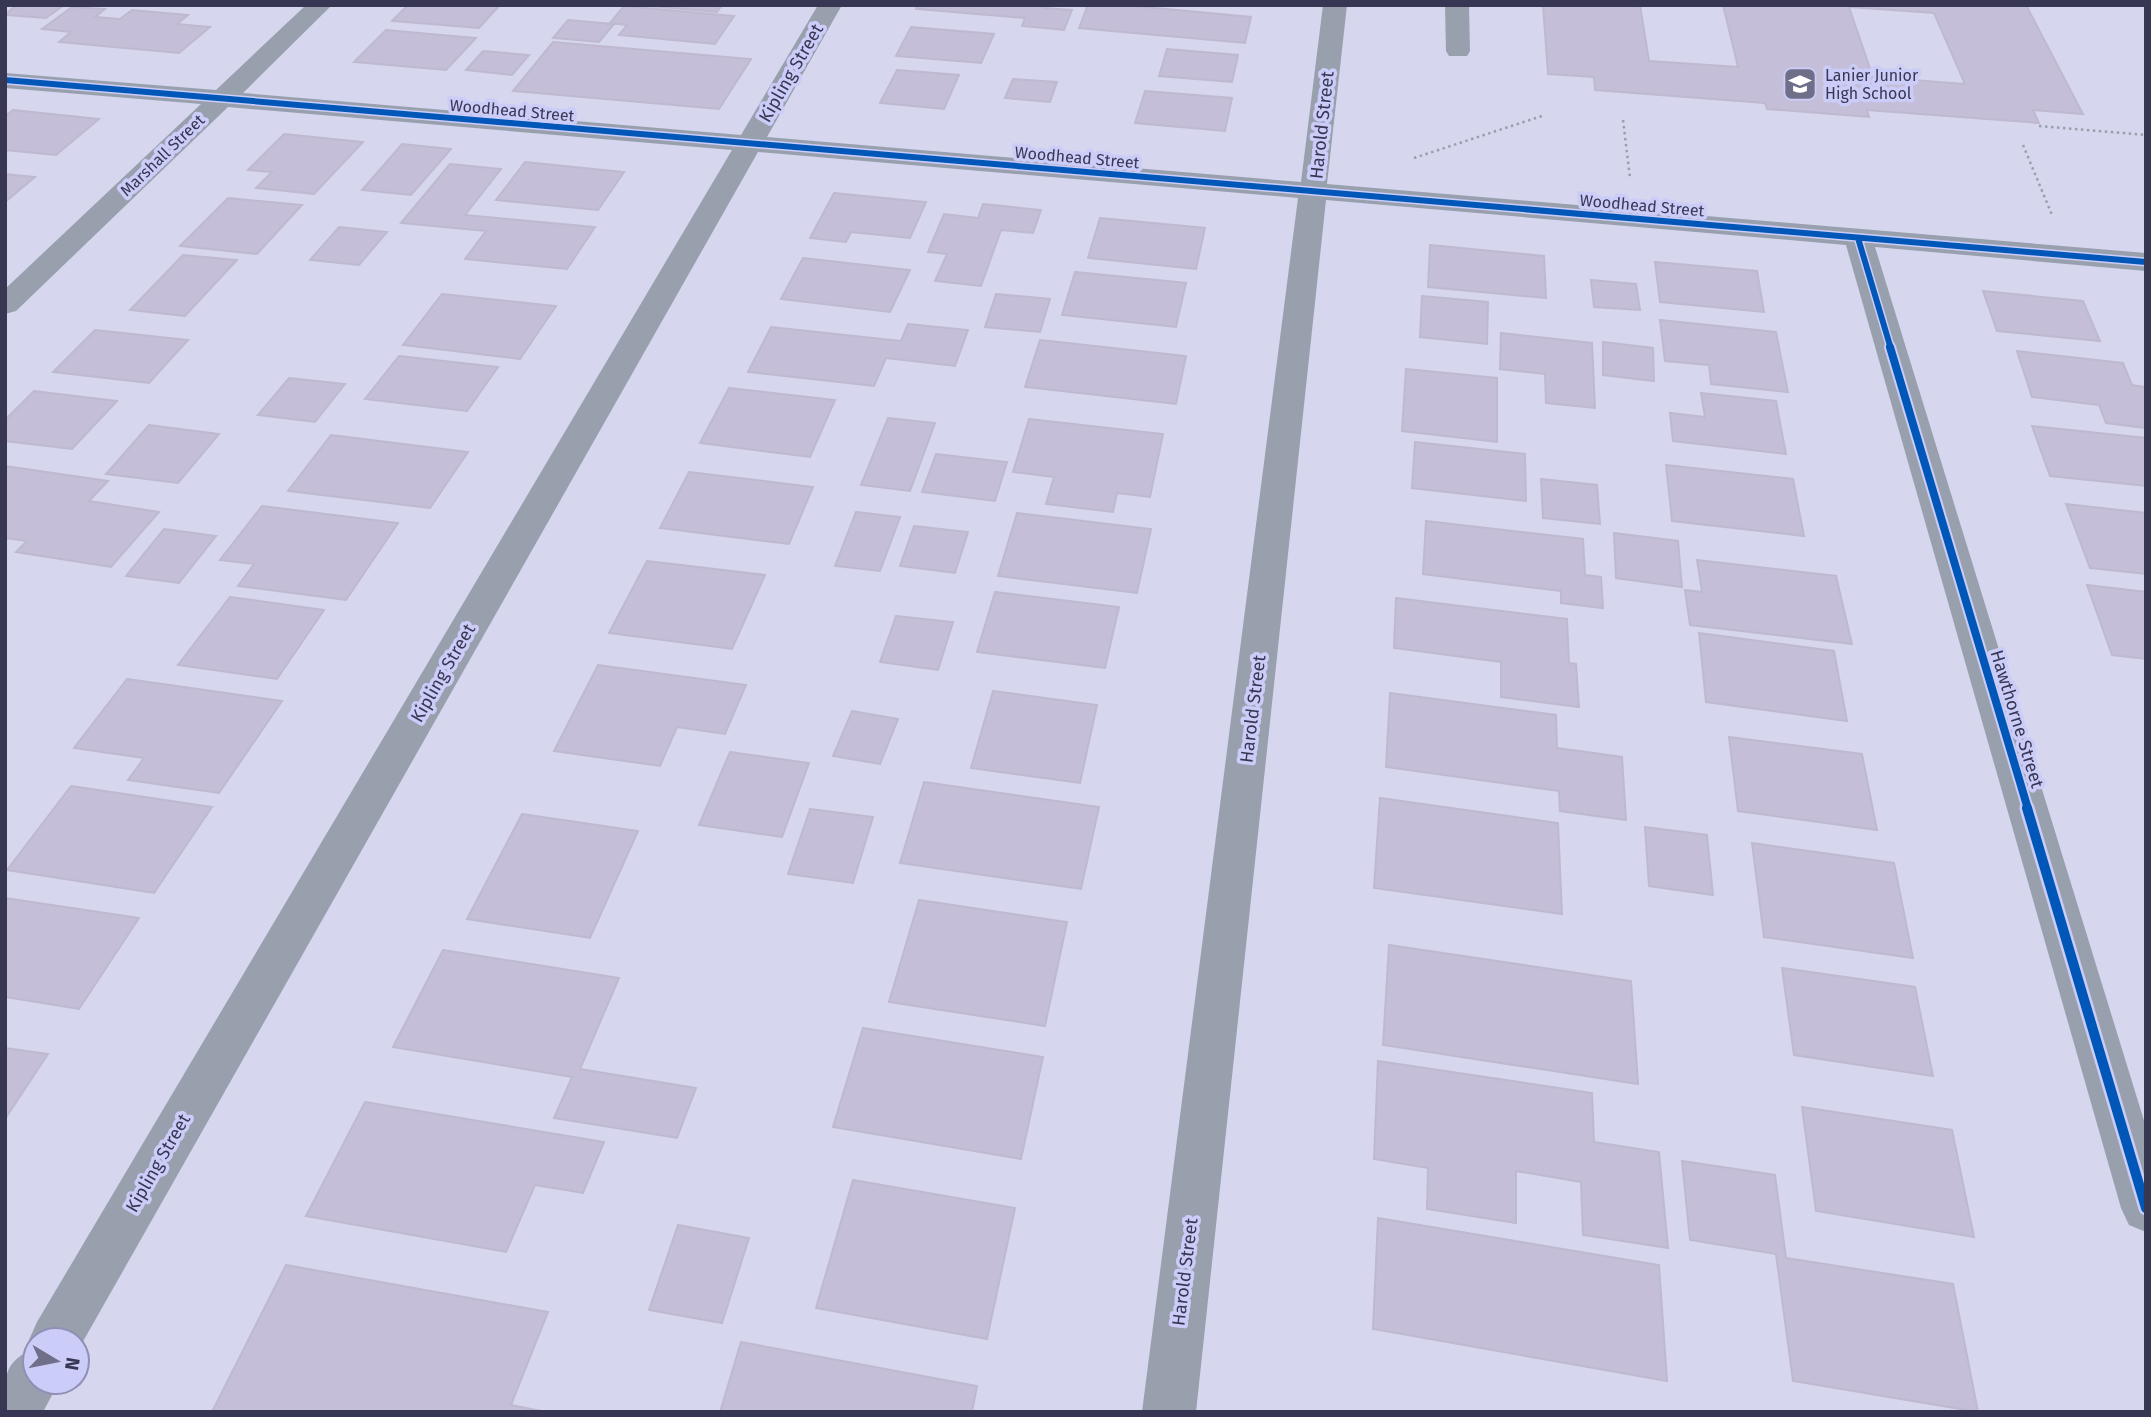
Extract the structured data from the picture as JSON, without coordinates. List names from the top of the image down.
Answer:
{
  "streets": {
    "street": [
      "Kipling Street",
      "Woodhead Street",
      "Harold Street",
      "Marshall Street",
      "Hawthorne Street"
    ]
  },
  "crossings": [
    ["Kipling Street", "Woodhead Street"],
    ["Woodhead Street", "Harold Street"],
    ["Woodhead Street", "Marshall Street"],
    ["Woodhead Street", "Hawthorne Street"]
  ],
  "places": {
    "school or university": ["Lanier Junior High School"]
  },
  "north": "right"
}
